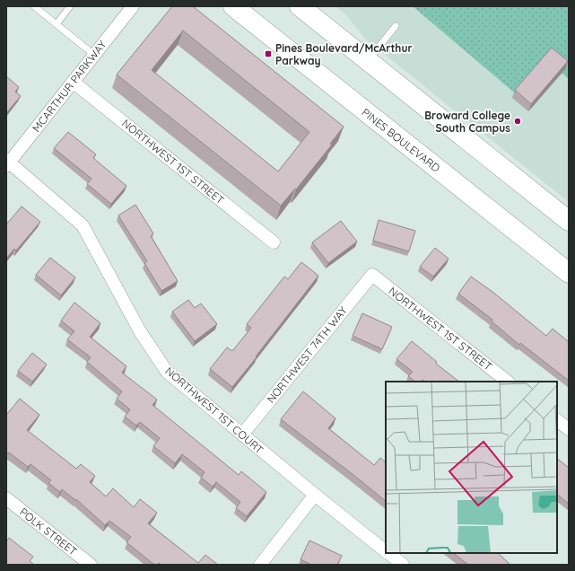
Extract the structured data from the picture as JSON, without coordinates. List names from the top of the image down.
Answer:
{
  "streets": {
    "highway": ["PINES BOULEVARD"],
    "street": [
      "MCARTHUR PARKWAY",
      "NORTHWEST 1ST STREET",
      "NORTHWEST 74TH WAY",
      "NORTHWEST 1ST COURT",
      "POLK STREET"
    ]
  },
  "crossings": [
    ["MCARTHUR PARKWAY", "NORTHWEST 1ST STREET"],
    ["MCARTHUR PARKWAY", "NORTHWEST 1ST COURT"],
    ["NORTHWEST 1ST STREET", "NORTHWEST 74TH WAY"],
    ["NORTHWEST 74TH WAY", "NORTHWEST 1ST COURT"]
  ],
  "places": {
    "transit": ["Pines Boulevard/McArthur Parkway"],
    "other": ["Broward College South Campus"]
  }
}
